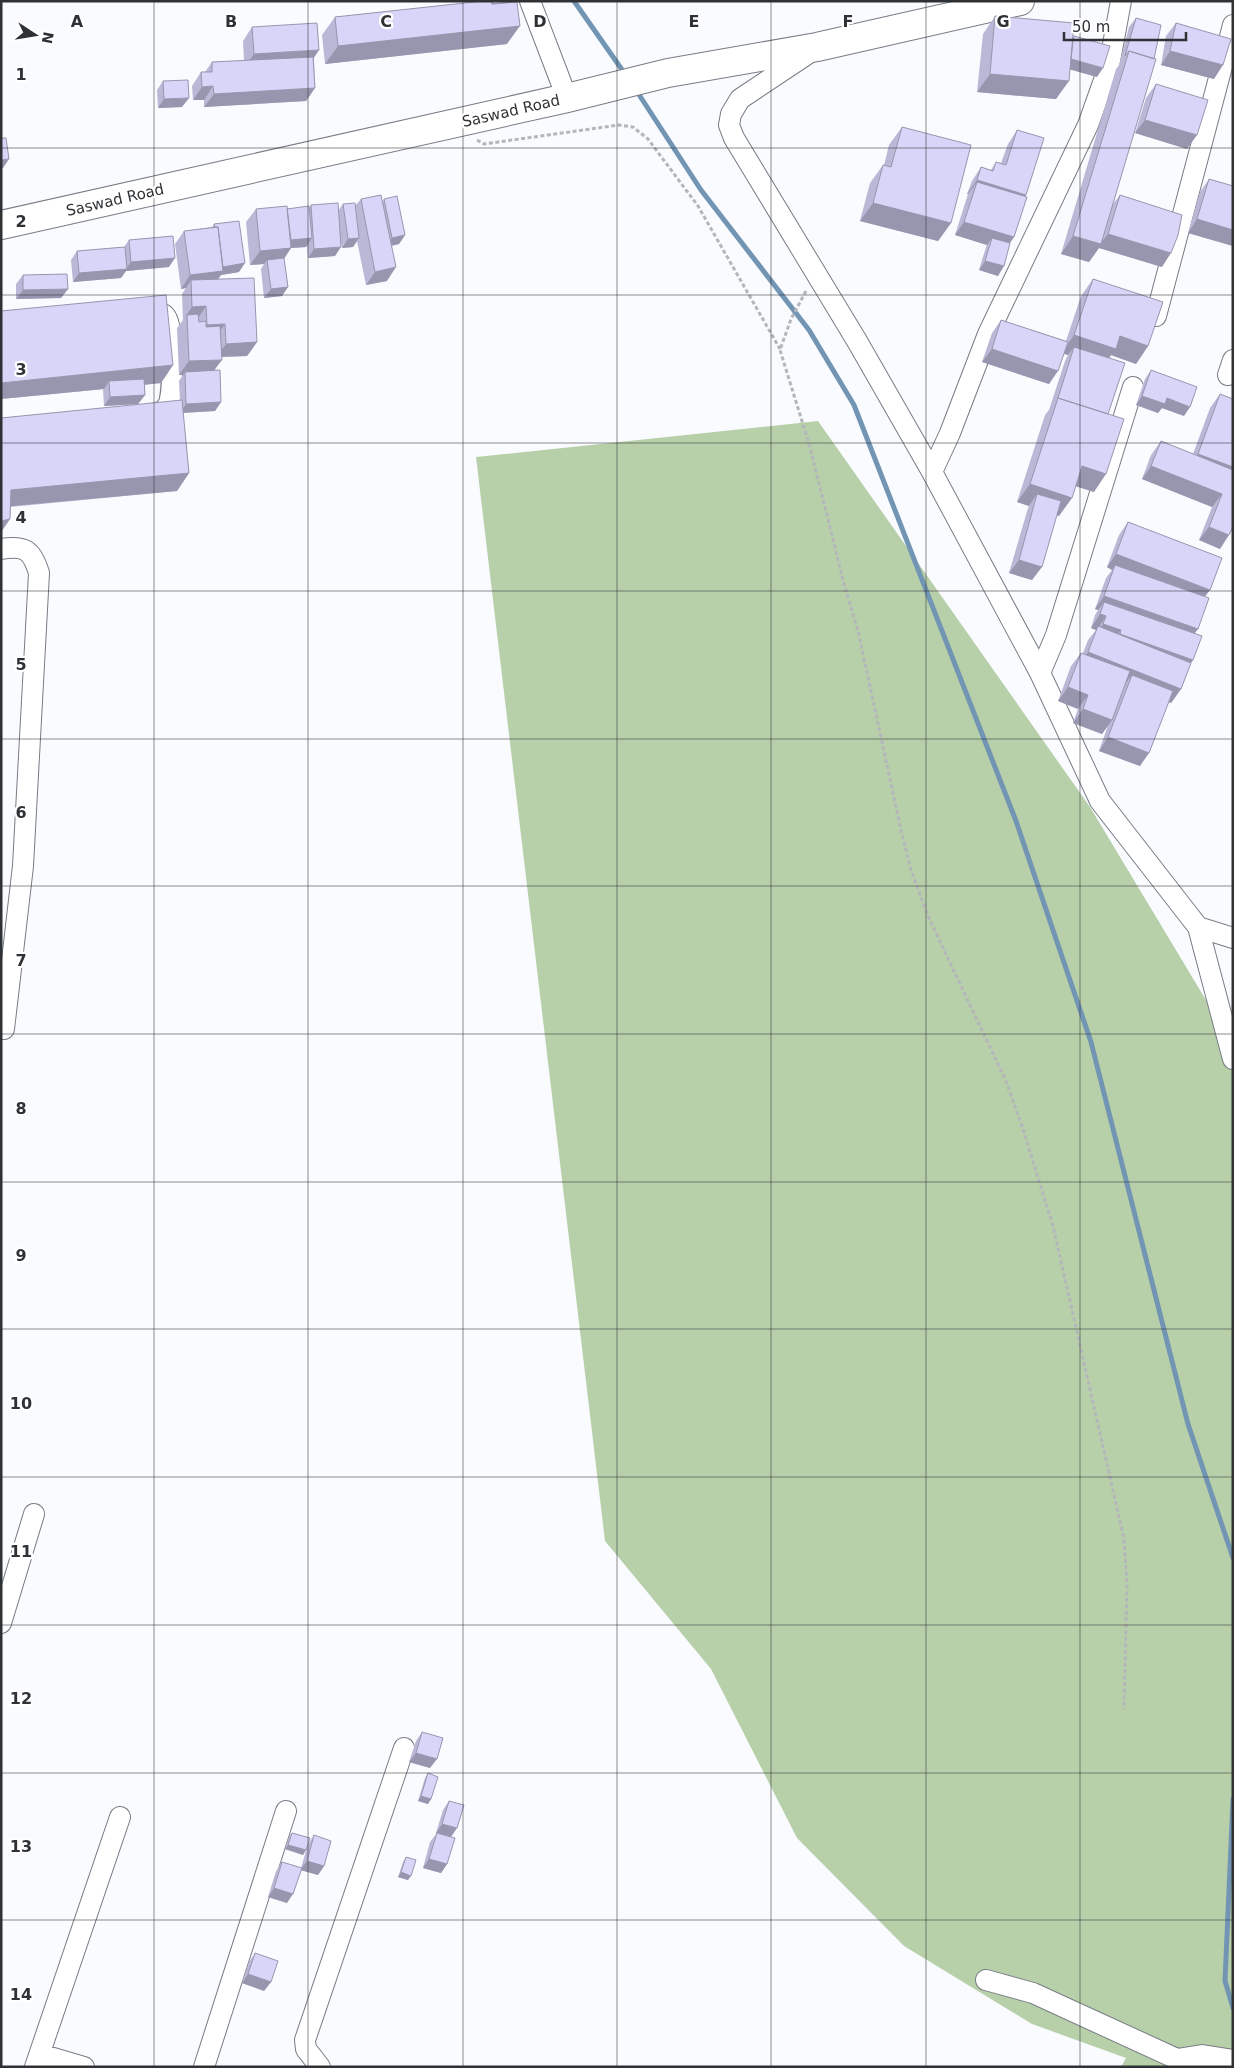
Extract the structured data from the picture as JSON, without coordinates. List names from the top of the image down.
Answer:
{
  "streets": {
    "highway": ["Saswad Road"]
  },
  "scale_bar": "50 m",
  "north": "right",
  "grid": {
    "columns": [
      "A",
      "B",
      "C",
      "D",
      "E",
      "F",
      "G"
    ],
    "rows": [
      "1",
      "2",
      "3",
      "4",
      "5",
      "6",
      "7",
      "8",
      "9",
      "10",
      "11",
      "12",
      "13",
      "14"
    ]
  }
}
